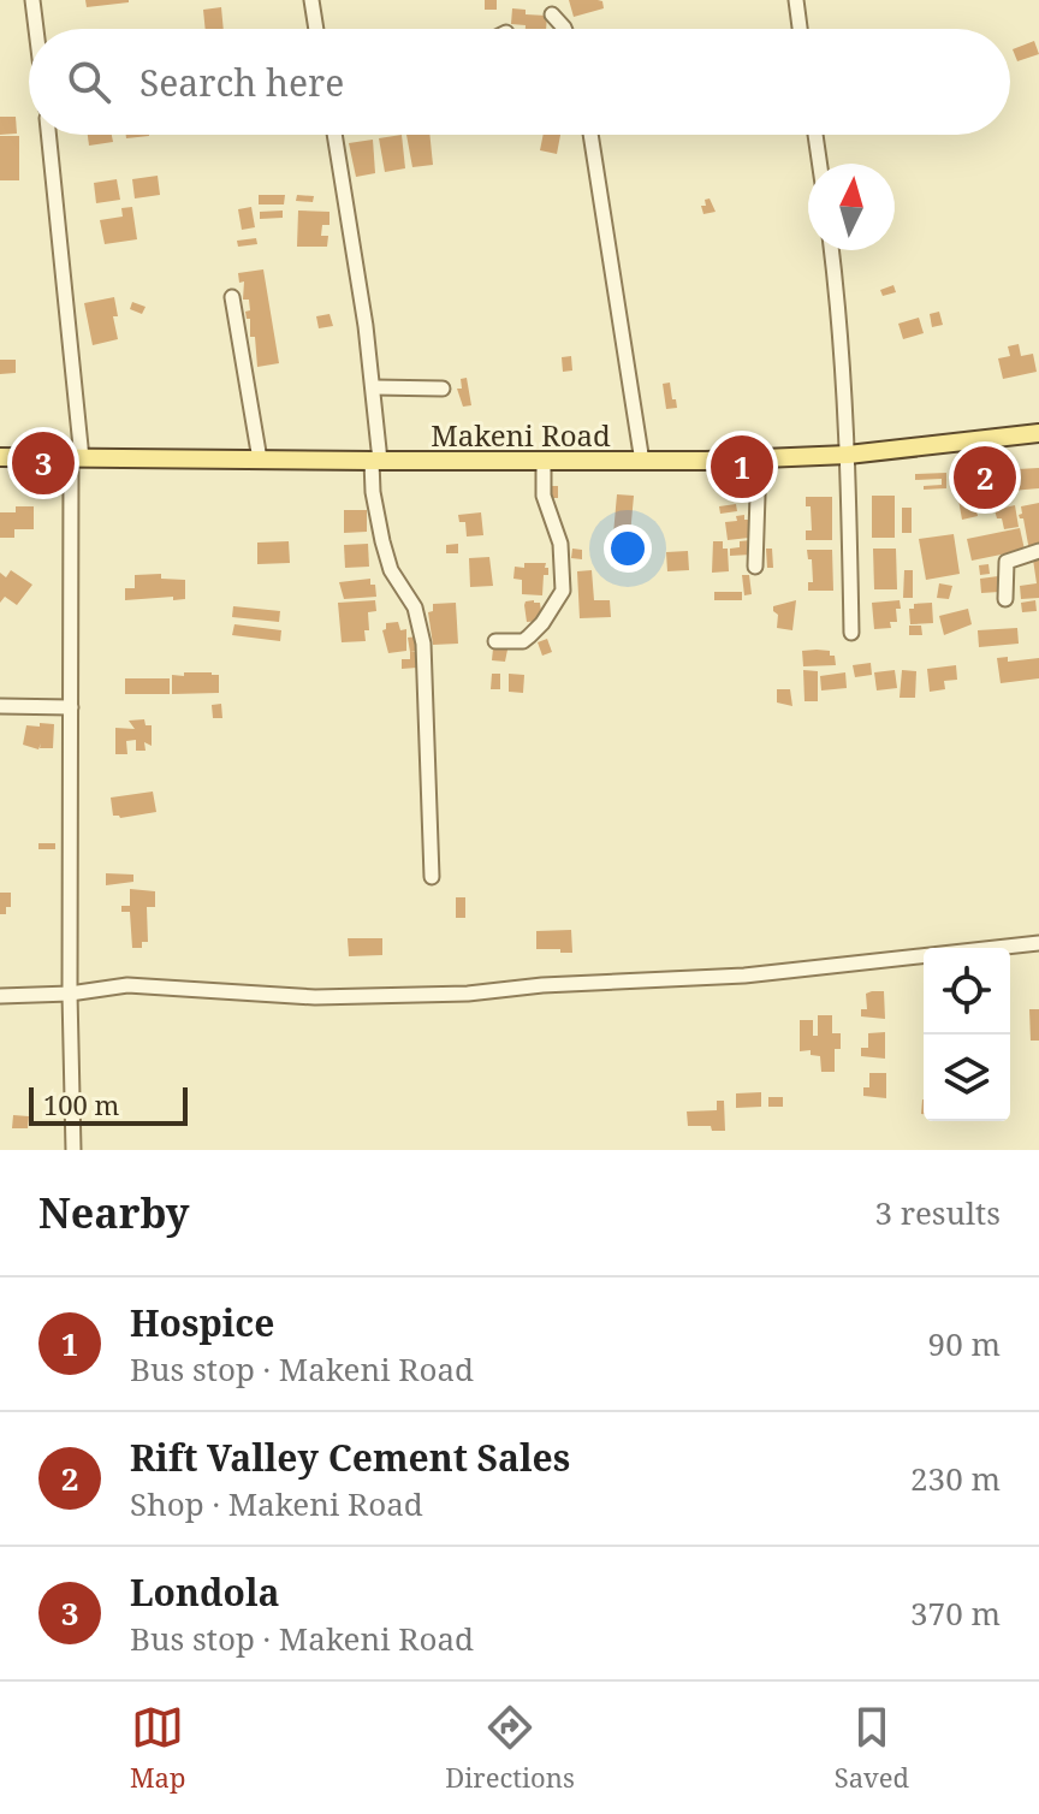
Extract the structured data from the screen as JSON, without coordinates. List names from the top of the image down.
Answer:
{
  "streets": {
    "main road": ["Makeni Road"]
  },
  "scale_bar": "100 m",
  "north": "top",
  "page": {
    "search": "Search here",
    "pins": ["3", "1", "2"],
    "scale": "100 m",
    "heading": ["Nearby", "3 results"],
    "list": [
      {
        "mark": "1",
        "name": "Hospice",
        "note": "Bus stop · Makeni Road",
        "value": "90 m"
      },
      {
        "mark": "2",
        "name": "Rift Valley Cement Sales",
        "note": "Shop · Makeni Road",
        "value": "230 m"
      },
      {
        "mark": "3",
        "name": "Londola",
        "note": "Bus stop · Makeni Road",
        "value": "370 m"
      }
    ],
    "nav": ["Map", "Directions", "Saved"]
  }
}
